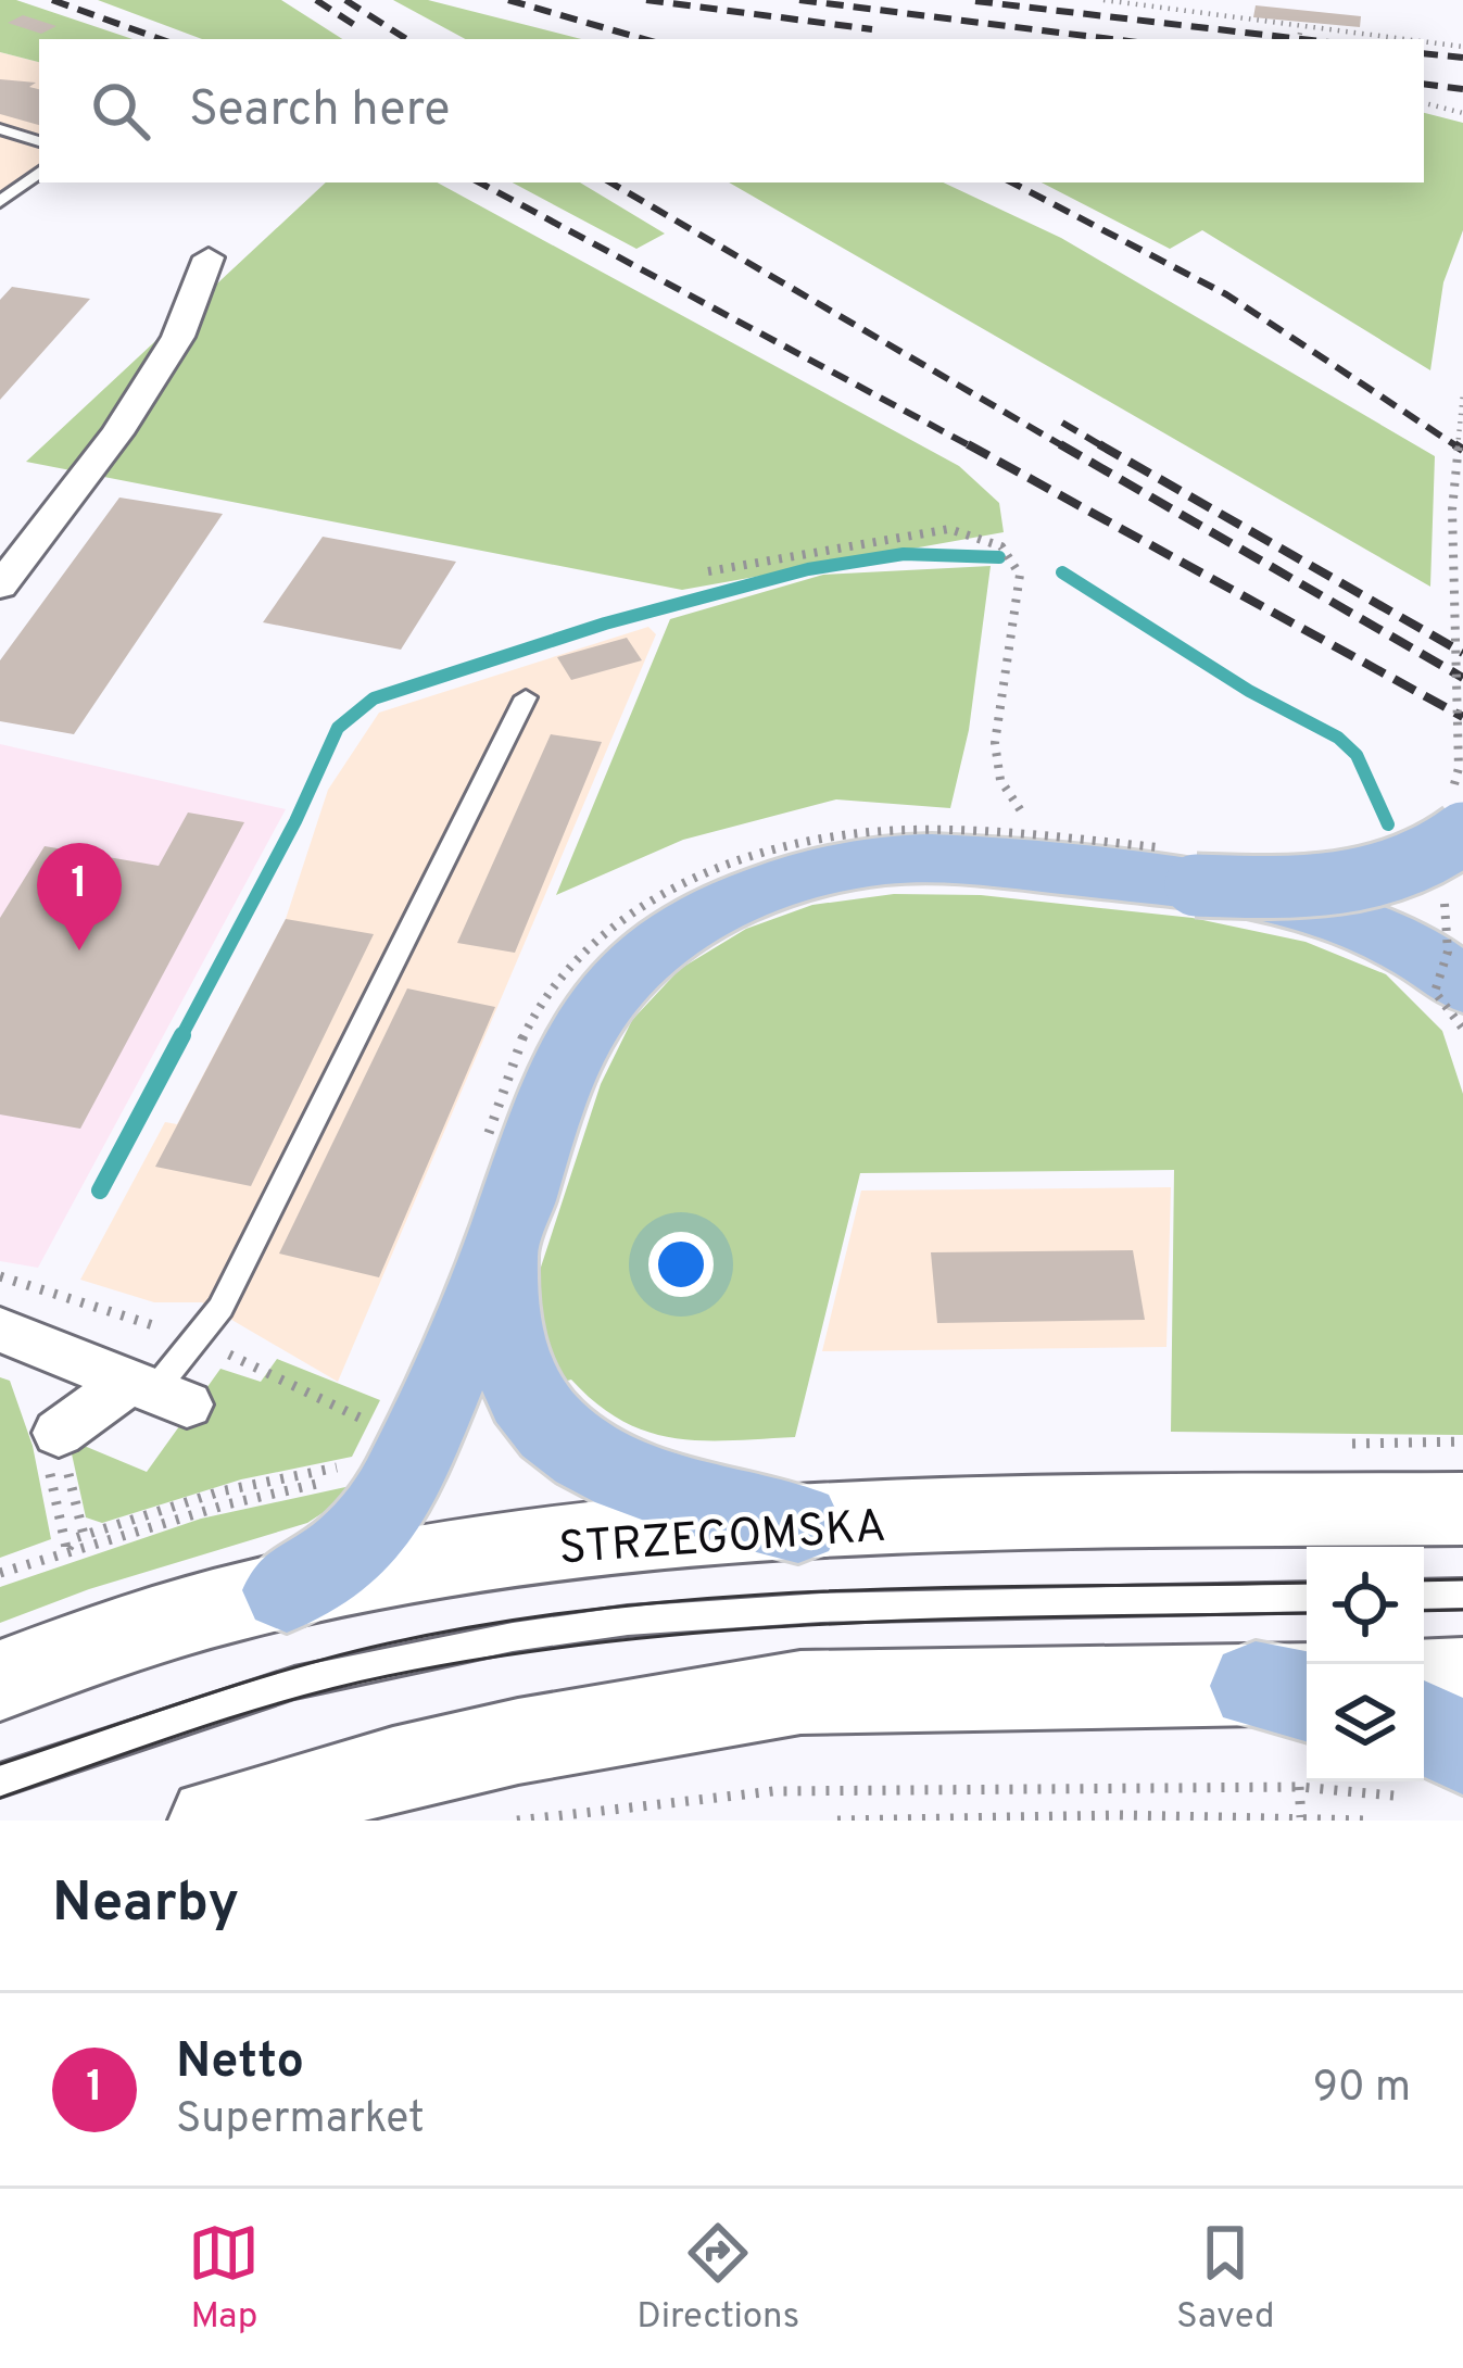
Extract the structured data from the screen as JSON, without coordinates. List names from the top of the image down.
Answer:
{
  "streets": {
    "main road": ["STRZEGOMSKA"]
  },
  "page": {
    "search": "Search here",
    "pins": "1",
    "heading": "Nearby",
    "list": [
      {
        "mark": "1",
        "name": "Netto",
        "note": "Supermarket",
        "value": "90 m"
      }
    ],
    "nav": ["Map", "Directions", "Saved"]
  }
}
